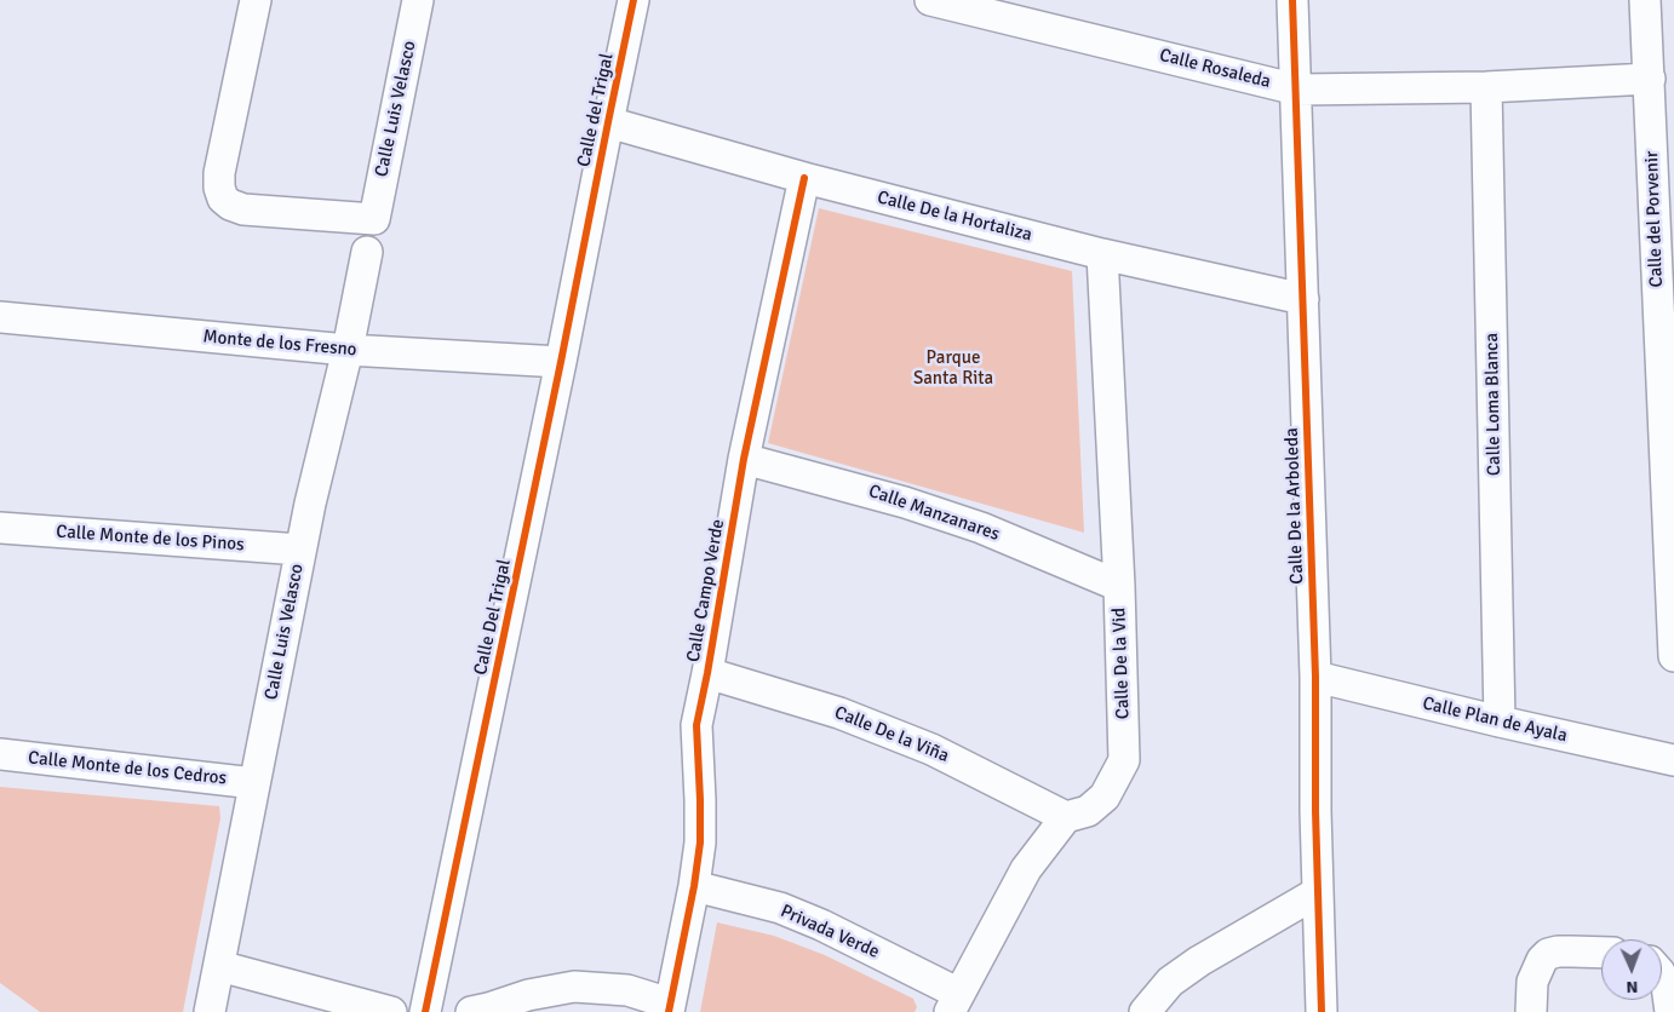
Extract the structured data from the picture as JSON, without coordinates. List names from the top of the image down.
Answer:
{
  "streets": {
    "street": [
      "Calle Rosaleda",
      "Calle Luis Velasco",
      "Calle del Trigal",
      "Calle De la Hortaliza",
      "Calle del Porvenir",
      "Monte de los Fresno",
      "Calle Loma Blanca",
      "Calle De la Arboleda",
      "Calle Manzanares",
      "Calle Monte de los Pinos",
      "Calle Campo Verde",
      "Calle Del Trigal",
      "Calle De la Vid",
      "Calle Plan de Ayala",
      "Calle De la Viña",
      "Calle Monte de los Cedros",
      "Privada Verde"
    ]
  },
  "crossings": [
    ["Calle Rosaleda", "Calle del Porvenir"],
    ["Calle Rosaleda", "Calle Loma Blanca"],
    ["Calle Rosaleda", "Calle De la Arboleda"],
    ["Calle Luis Velasco", "Monte de los Fresno"],
    ["Calle Luis Velasco", "Calle Monte de los Pinos"],
    ["Calle Luis Velasco", "Calle Monte de los Cedros"],
    ["Calle del Trigal", "Calle De la Hortaliza"],
    ["Calle del Trigal", "Calle Del Trigal"],
    ["Calle De la Hortaliza", "Calle De la Arboleda"],
    ["Calle De la Hortaliza", "Calle Campo Verde"],
    ["Calle De la Hortaliza", "Calle De la Vid"],
    ["Monte de los Fresno", "Calle Del Trigal"],
    ["Calle Loma Blanca", "Calle Plan de Ayala"],
    ["Calle De la Arboleda", "Calle Plan de Ayala"],
    ["Calle Manzanares", "Calle Campo Verde"],
    ["Calle Manzanares", "Calle De la Vid"],
    ["Calle Campo Verde", "Calle De la Viña"],
    ["Calle Campo Verde", "Privada Verde"],
    ["Calle De la Vid", "Calle De la Viña"]
  ],
  "parks": ["Parque Santa Rita"],
  "north": "bottom"
}
